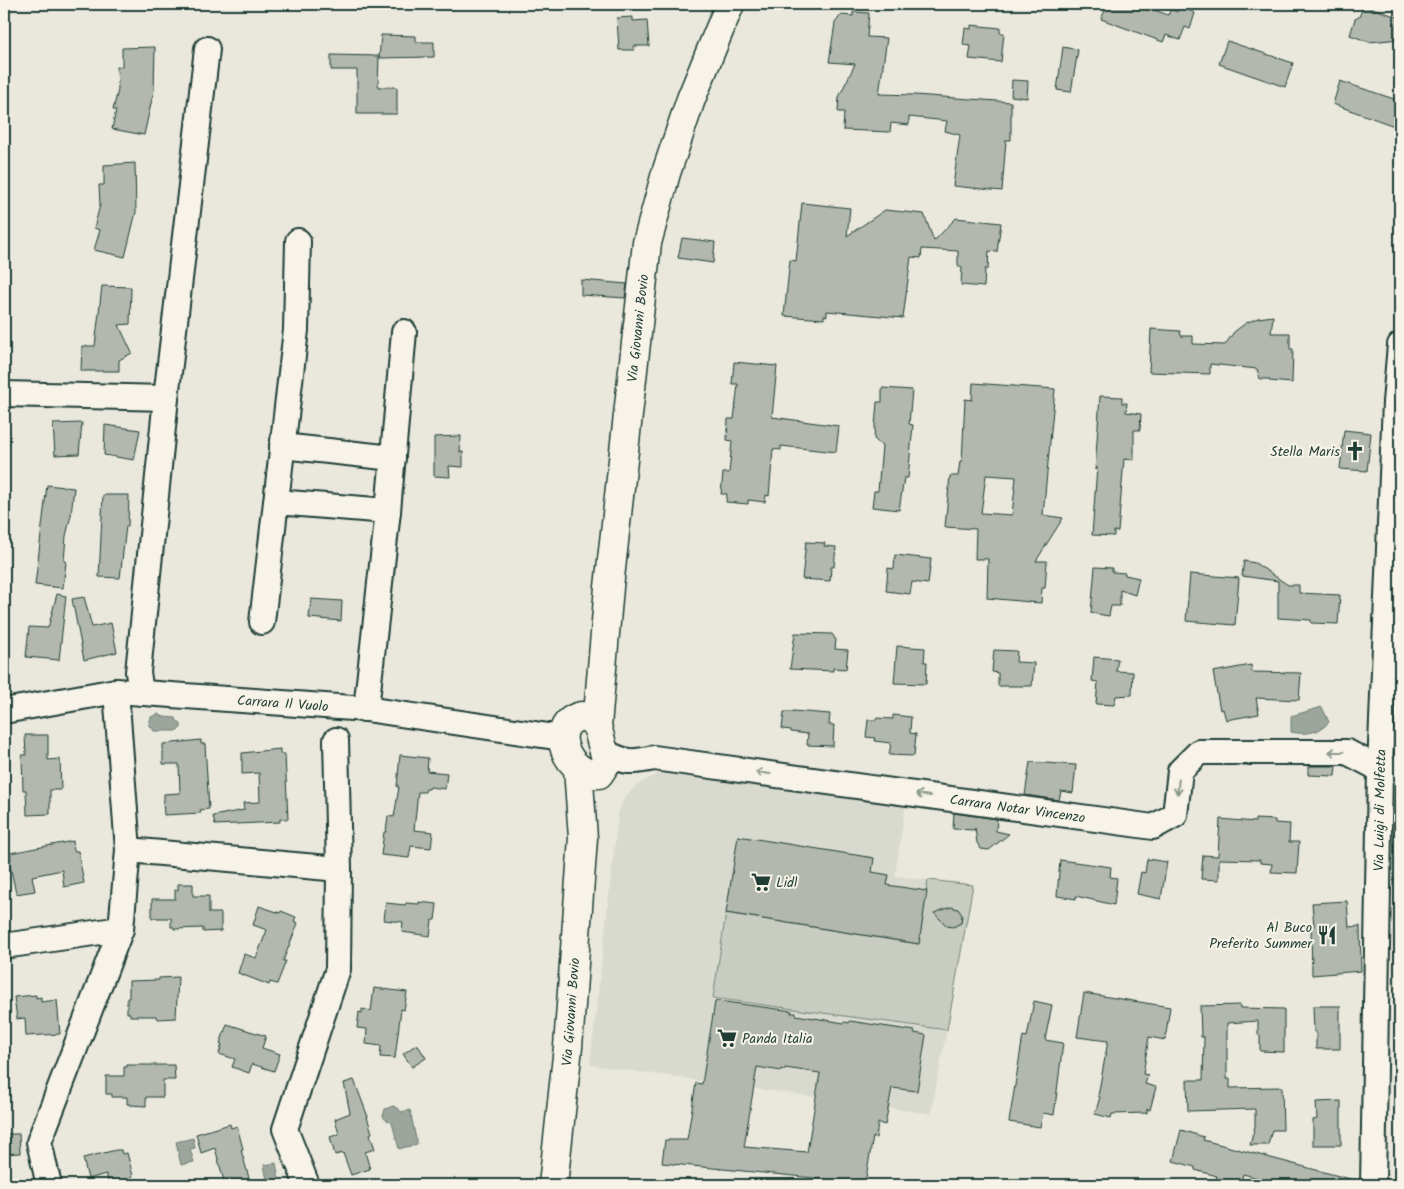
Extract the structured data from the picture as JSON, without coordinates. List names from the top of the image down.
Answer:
{
  "streets": {
    "main road": ["Via Giovanni Bovio"],
    "street": ["Carrara Il Vuolo", "Carrara Notar Vincenzo", "Via Luigi di Molfetta"]
  },
  "crossings": [
    ["Via Giovanni Bovio", "Carrara Il Vuolo"],
    ["Via Giovanni Bovio", "Carrara Notar Vincenzo"],
    ["Carrara Il Vuolo", "Carrara Notar Vincenzo"],
    ["Carrara Notar Vincenzo", "Via Luigi di Molfetta"]
  ],
  "one_way": ["Carrara Notar Vincenzo"],
  "places": {
    "church": ["Stella Maris"],
    "supermarket": ["Lidl", "Panda Italia"],
    "restaurant": ["Al Buco Preferito Summer"]
  }
}
